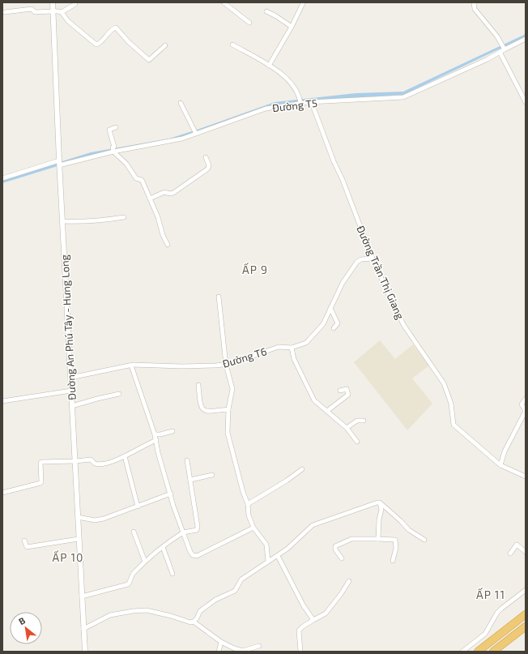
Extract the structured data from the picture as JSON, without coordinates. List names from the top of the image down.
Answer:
{
  "streets": {
    "street": [
      "Đường T5",
      "Đường Trần Thị Giang",
      "Đường An Phú Tây - Hưng Long",
      "Đường T6"
    ]
  },
  "crossings": [
    ["Đường T5", "Đường Trần Thị Giang"],
    ["Đường T5", "Đường An Phú Tây - Hưng Long"],
    ["Đường Trần Thị Giang", "Đường T6"],
    ["Đường An Phú Tây - Hưng Long", "Đường T6"]
  ],
  "districts": ["ẤP 9", "ẤP 10", "ẤP 11"],
  "north": "top left"
}
